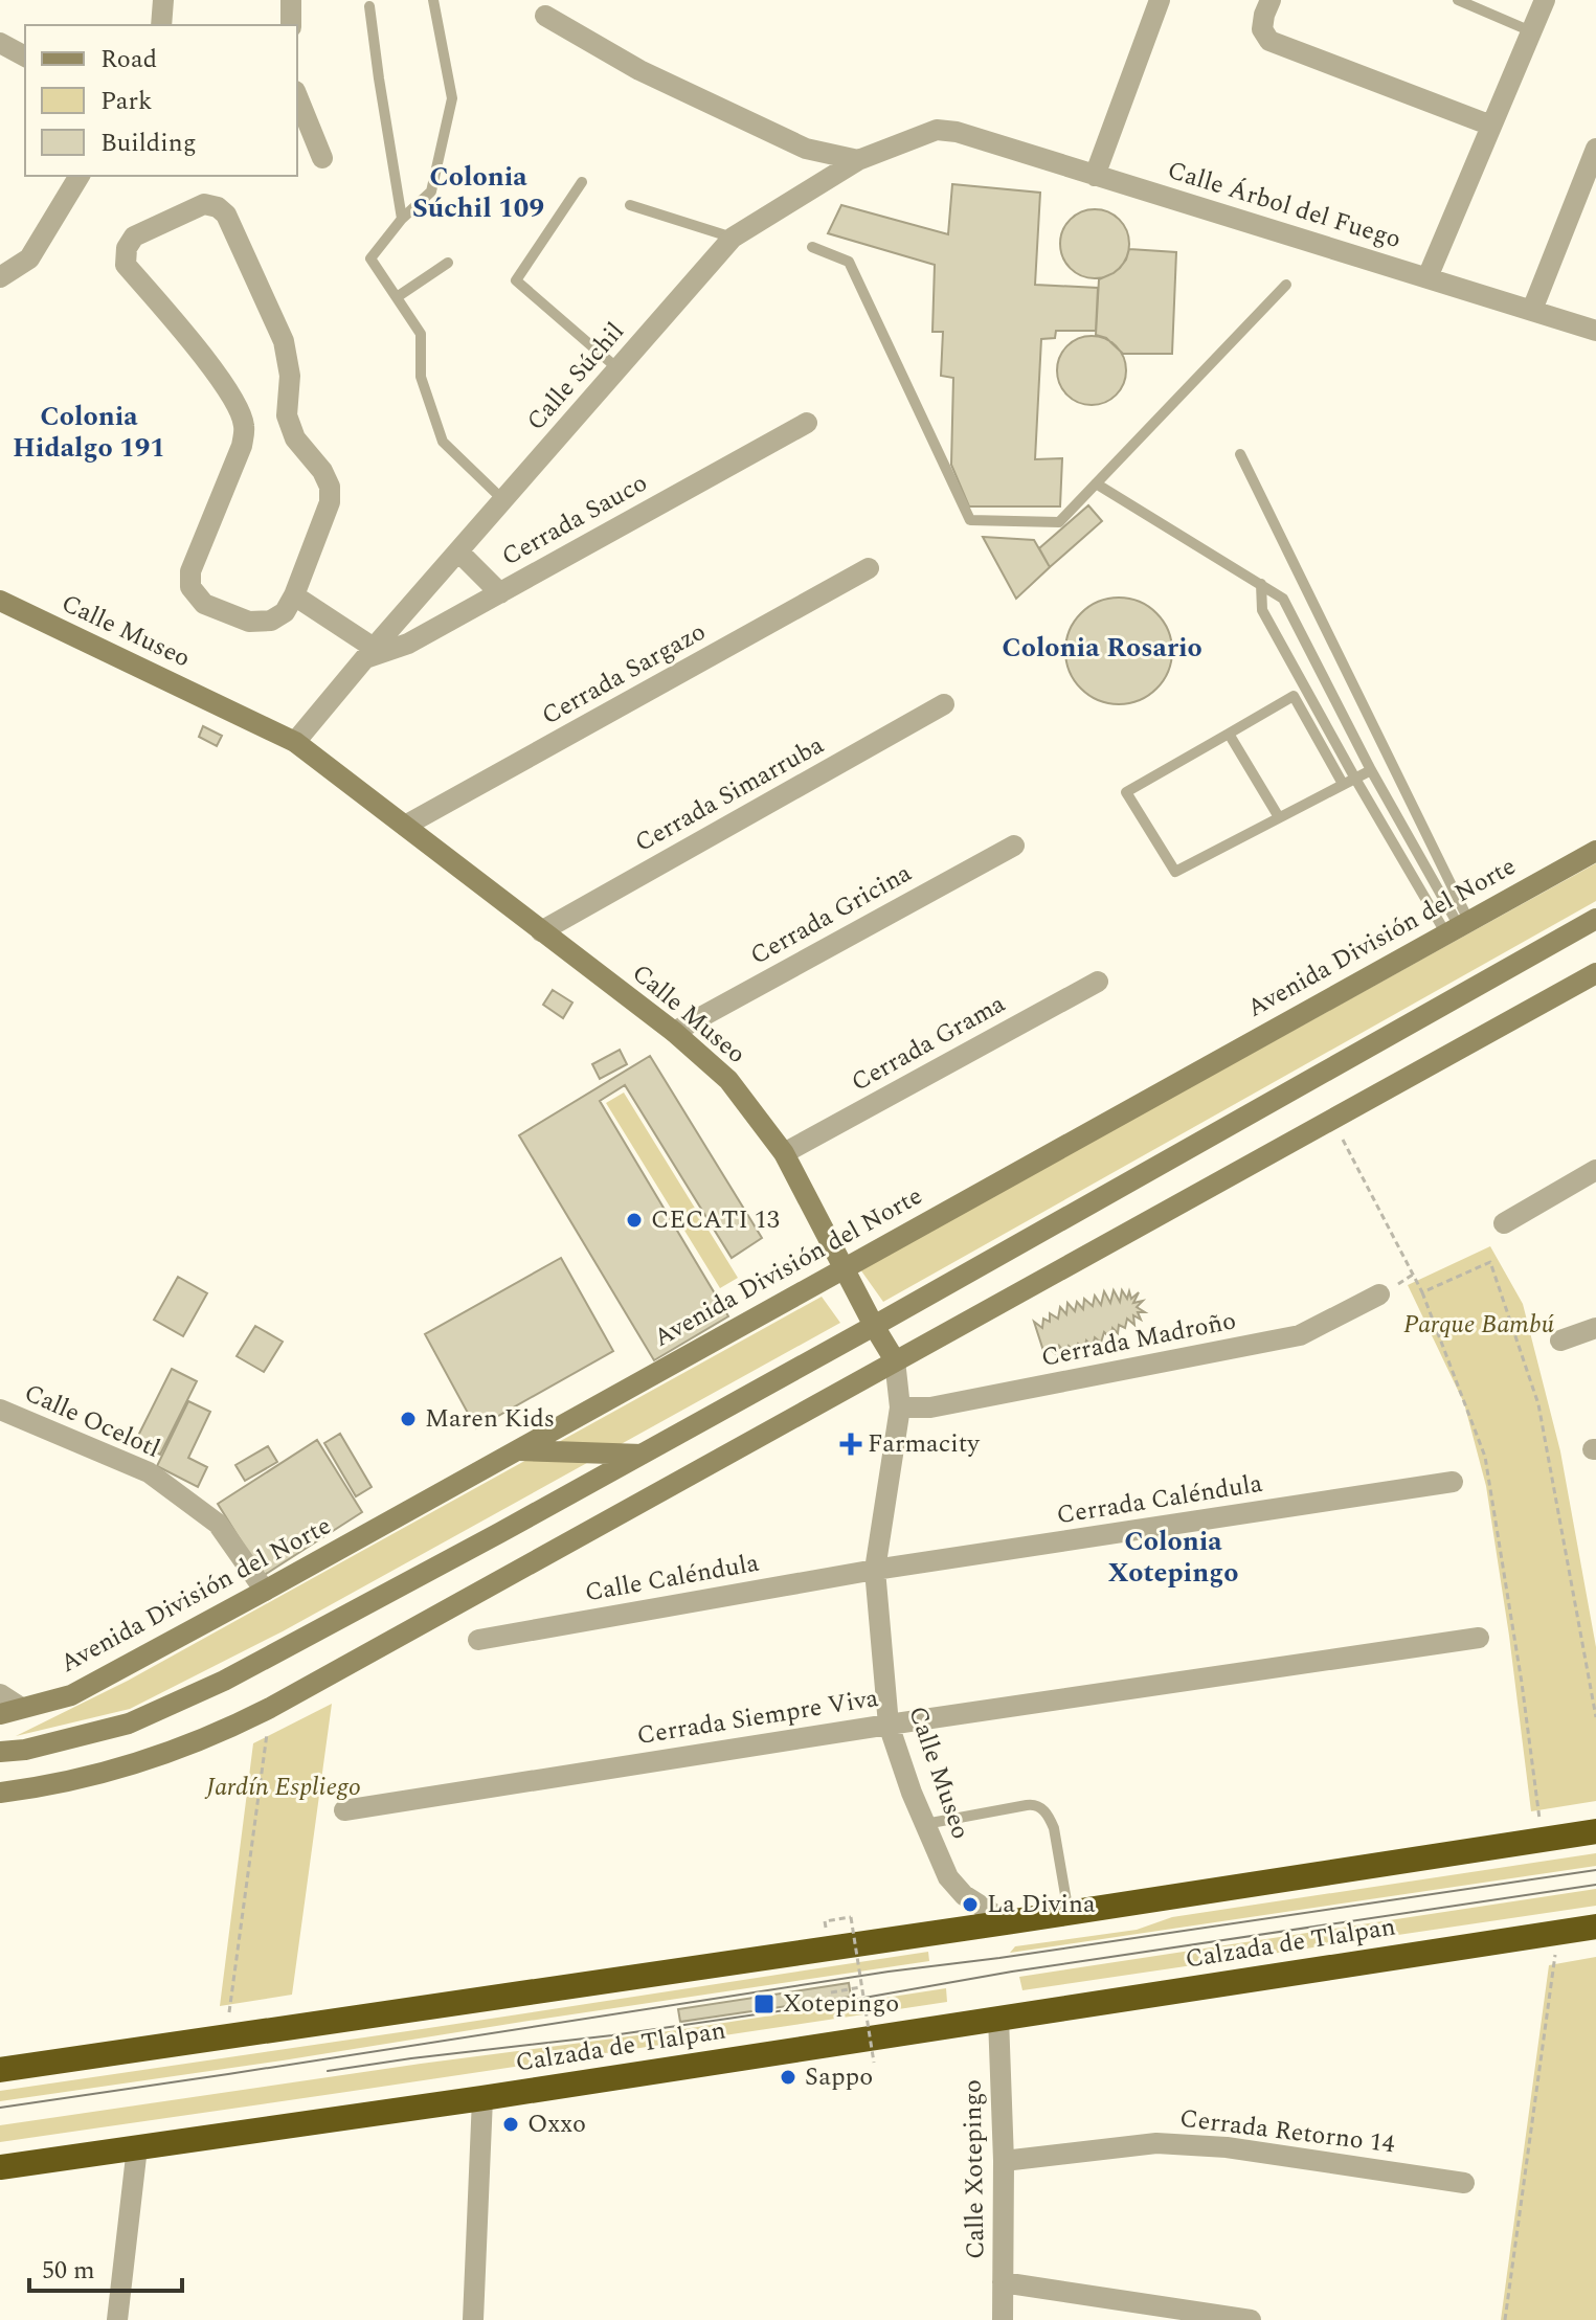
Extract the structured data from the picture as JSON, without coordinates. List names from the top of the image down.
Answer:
{
  "streets": {
    "highway": ["Calzada de Tlalpan"],
    "main road": ["Calle Museo", "Avenida División del Norte"],
    "street": [
      "Calle Árbol del Fuego",
      "Calle Súchil",
      "Cerrada Sauco",
      "Cerrada Sargazo",
      "Cerrada Simarruba",
      "Cerrada Gricina",
      "Cerrada Grama",
      "Cerrada Madroño",
      "Calle Ocelotl",
      "Cerrada Caléndula",
      "Calle Caléndula",
      "Cerrada Siempre Viva",
      "Cerrada Retorno 14",
      "Calle Xotepingo"
    ]
  },
  "crossings": [
    ["Calle Árbol del Fuego", "Calle Súchil"],
    ["Calle Súchil", "Cerrada Sauco"],
    ["Calle Súchil", "Calle Museo"],
    ["Calle Museo", "Cerrada Sargazo"],
    ["Calle Museo", "Cerrada Simarruba"],
    ["Calle Museo", "Cerrada Gricina"],
    ["Calle Museo", "Avenida División del Norte"],
    ["Calle Museo", "Cerrada Grama"],
    ["Calle Museo", "Cerrada Madroño"],
    ["Calle Museo", "Cerrada Caléndula"],
    ["Calle Museo", "Calle Caléndula"],
    ["Calle Museo", "Cerrada Siempre Viva"],
    ["Avenida División del Norte", "Calle Ocelotl"],
    ["Cerrada Caléndula", "Calle Caléndula"],
    ["Calzada de Tlalpan", "Calle Xotepingo"],
    ["Cerrada Retorno 14", "Calle Xotepingo"]
  ],
  "districts": [
    "Colonia Súchil 109",
    "Colonia Hidalgo 191",
    "Colonia Rosario",
    "Colonia Xotepingo"
  ],
  "parks": ["Parque Bambú", "Jardín Espliego"],
  "places": {
    "other": [
      "CECATI 13",
      "Maren Kids",
      "La Divina",
      "Sappo",
      "Oxxo"
    ],
    "health": ["Farmacity"],
    "transit": ["Xotepingo"]
  },
  "legend": ["Road", "Park", "Building"],
  "scale_bar": "50 m"
}
